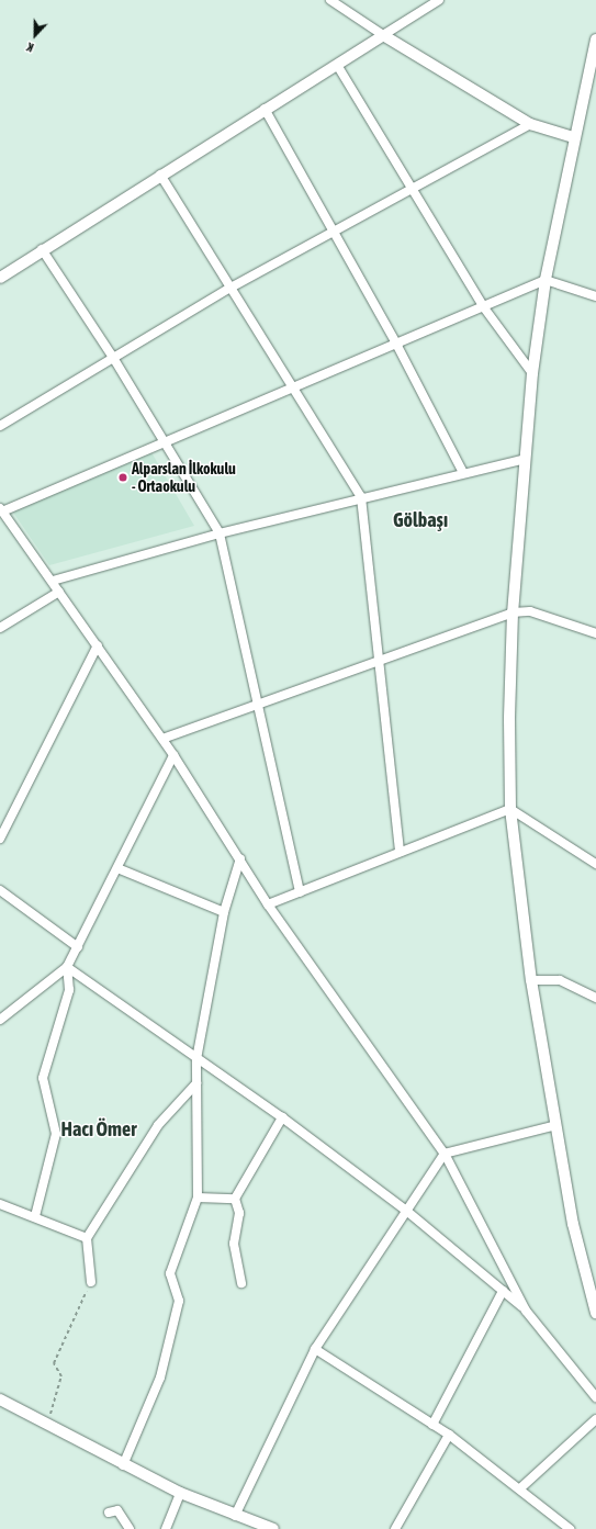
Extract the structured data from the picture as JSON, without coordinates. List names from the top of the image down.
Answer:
{
  "districts": ["Gölbaşı", "Hacı Ömer"],
  "places": ["Alparslan İlkokulu - Ortaokulu"],
  "north": "bottom"
}
